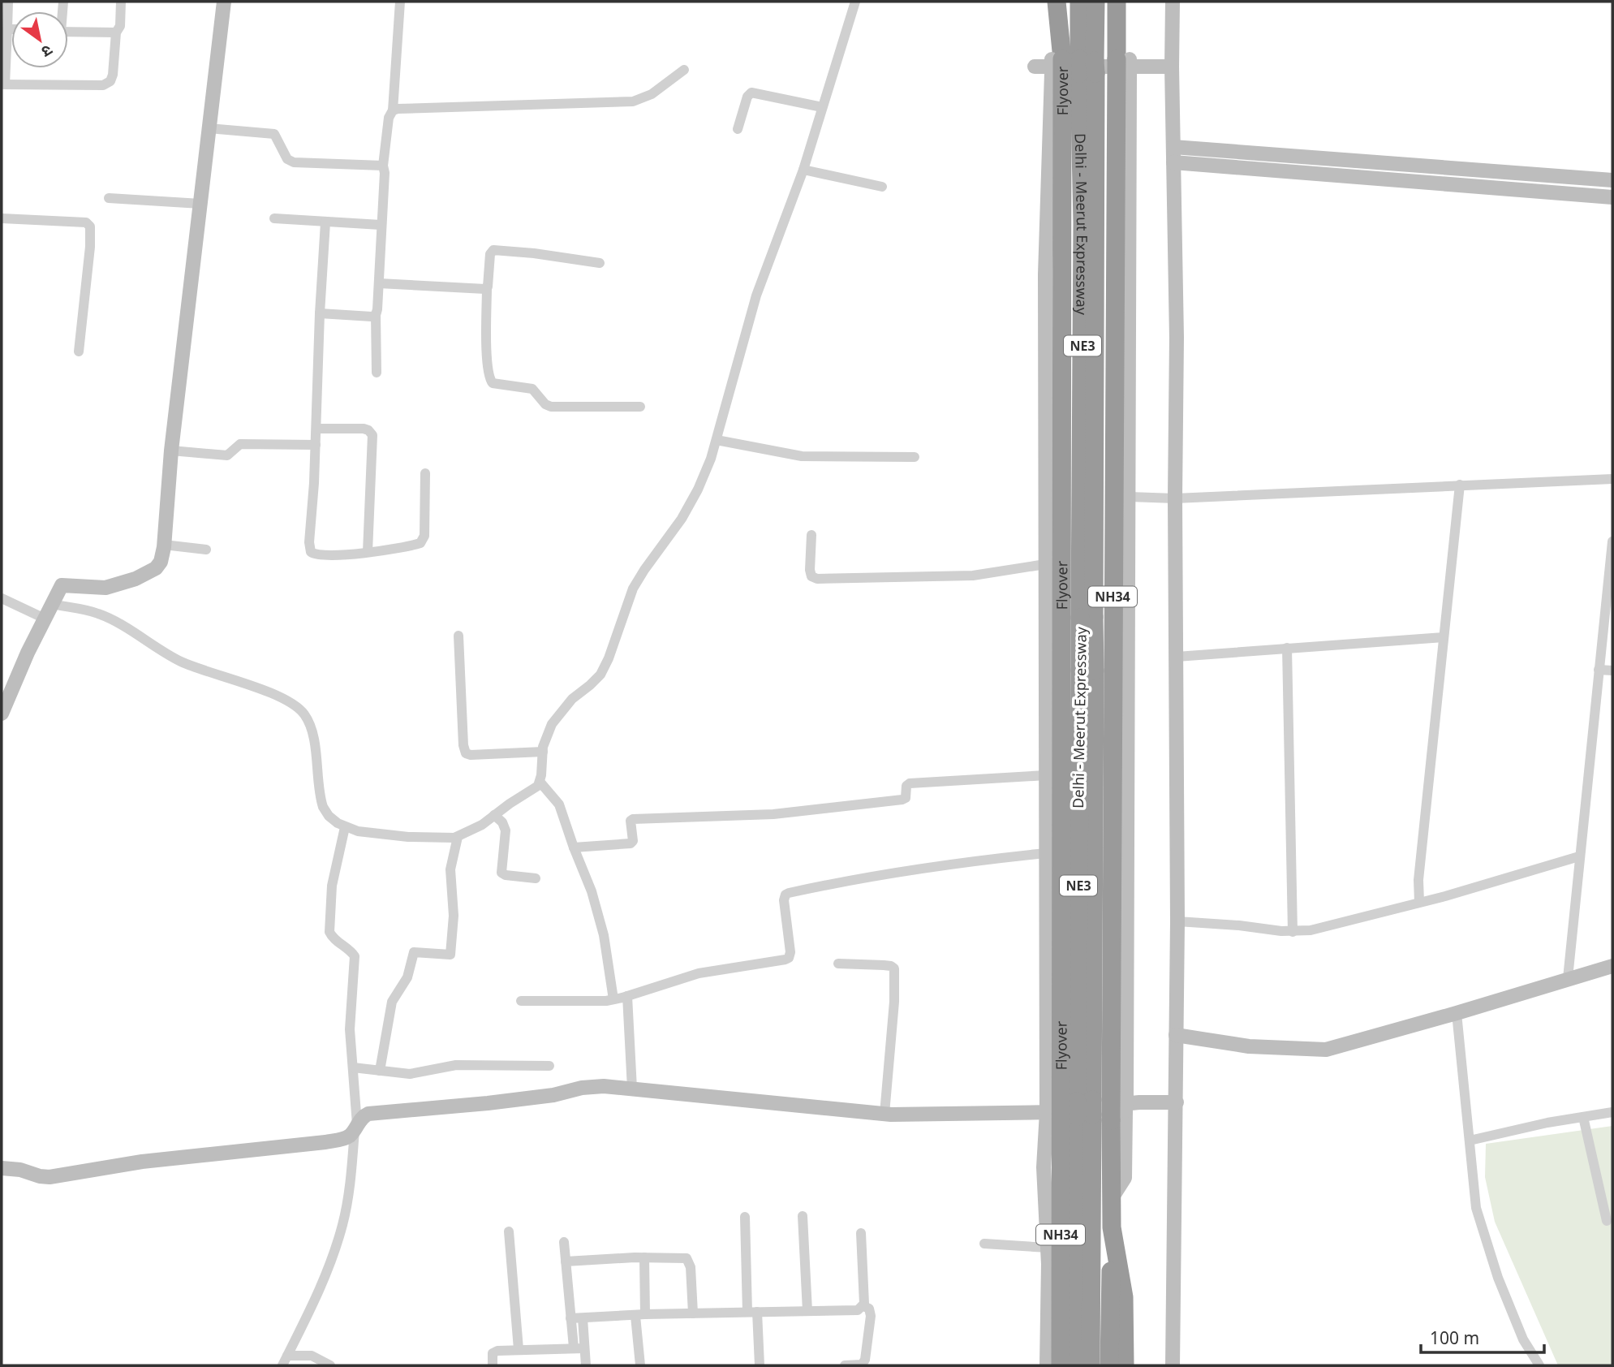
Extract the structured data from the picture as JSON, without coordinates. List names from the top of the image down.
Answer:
{
  "streets": {
    "highway": [
      "Flyover",
      "Delhi - Meerut Expressway",
      "NE3",
      "NH34"
    ]
  },
  "crossings": [
    ["Flyover", "Delhi - Meerut Expressway"],
    ["Flyover", "NH34"],
    ["Delhi - Meerut Expressway", "NH34"]
  ],
  "scale_bar": "100 m",
  "north": "bottom right"
}
